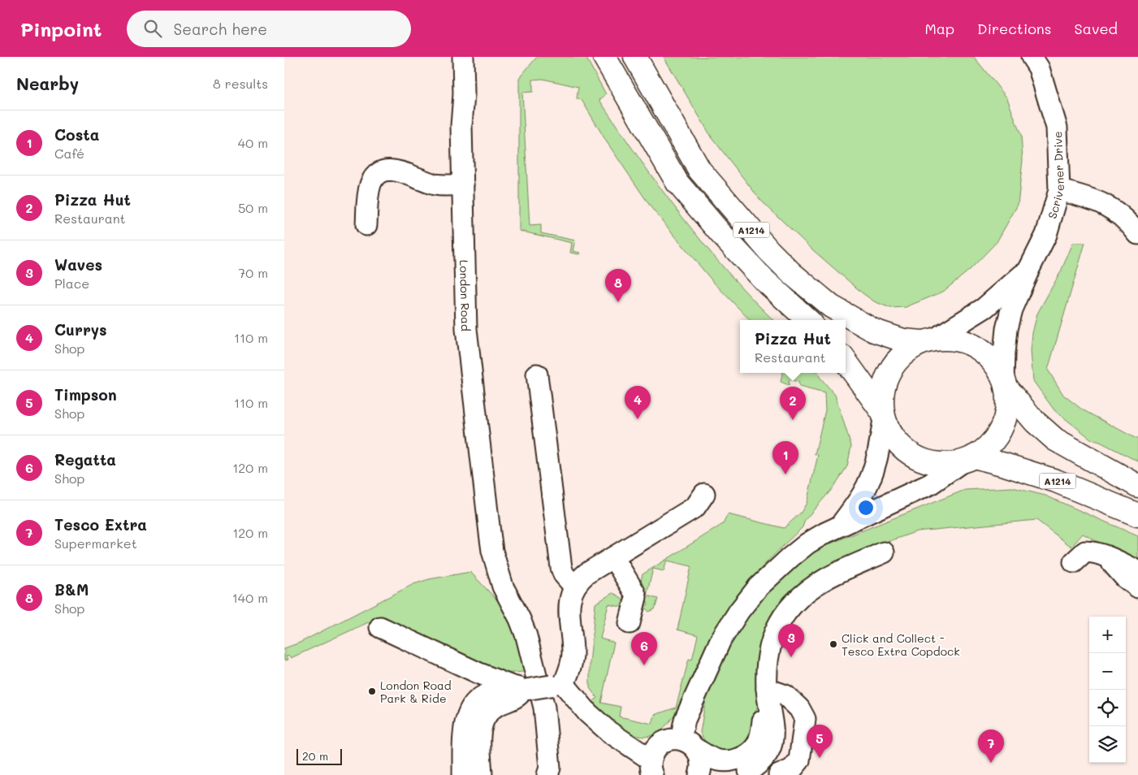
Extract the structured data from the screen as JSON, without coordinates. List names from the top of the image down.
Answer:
{
  "streets": {
    "main road": ["A1214"],
    "street": ["Scrivener Drive", "London Road"]
  },
  "crossings": [
    ["Scrivener Drive", "A1214"]
  ],
  "places": ["Click and Collect - Tesco Extra Copdock", "London Road Park & Ride"],
  "scale_bar": "20 m",
  "page": {
    "header": "Pinpoint",
    "search": "Search here",
    "nav": ["Map", "Directions", "Saved"],
    "heading": ["Nearby", "8 results"],
    "list": [
      {
        "mark": "1",
        "name": "Costa",
        "note": "Café",
        "value": "40 m"
      },
      {
        "mark": "2",
        "name": "Pizza Hut",
        "note": "Restaurant",
        "value": "50 m"
      },
      {
        "mark": "3",
        "name": "Waves",
        "note": "Place",
        "value": "70 m"
      },
      {
        "mark": "4",
        "name": "Currys",
        "note": "Shop",
        "value": "110 m"
      },
      {
        "mark": "5",
        "name": "Timpson",
        "note": "Shop",
        "value": "110 m"
      },
      {
        "mark": "6",
        "name": "Regatta",
        "note": "Shop",
        "value": "120 m"
      },
      {
        "mark": "7",
        "name": "Tesco Extra",
        "note": "Supermarket",
        "value": "120 m"
      },
      {
        "mark": "8",
        "name": "B&M",
        "note": "Shop",
        "value": "140 m"
      }
    ],
    "pins": [
      "8",
      "4",
      "2",
      "1",
      "3",
      "6",
      "5",
      "7"
    ],
    "popup": ["Pizza Hut", "Restaurant"],
    "map_buttons": ["+", "−"],
    "scale": "20 m"
  }
}
